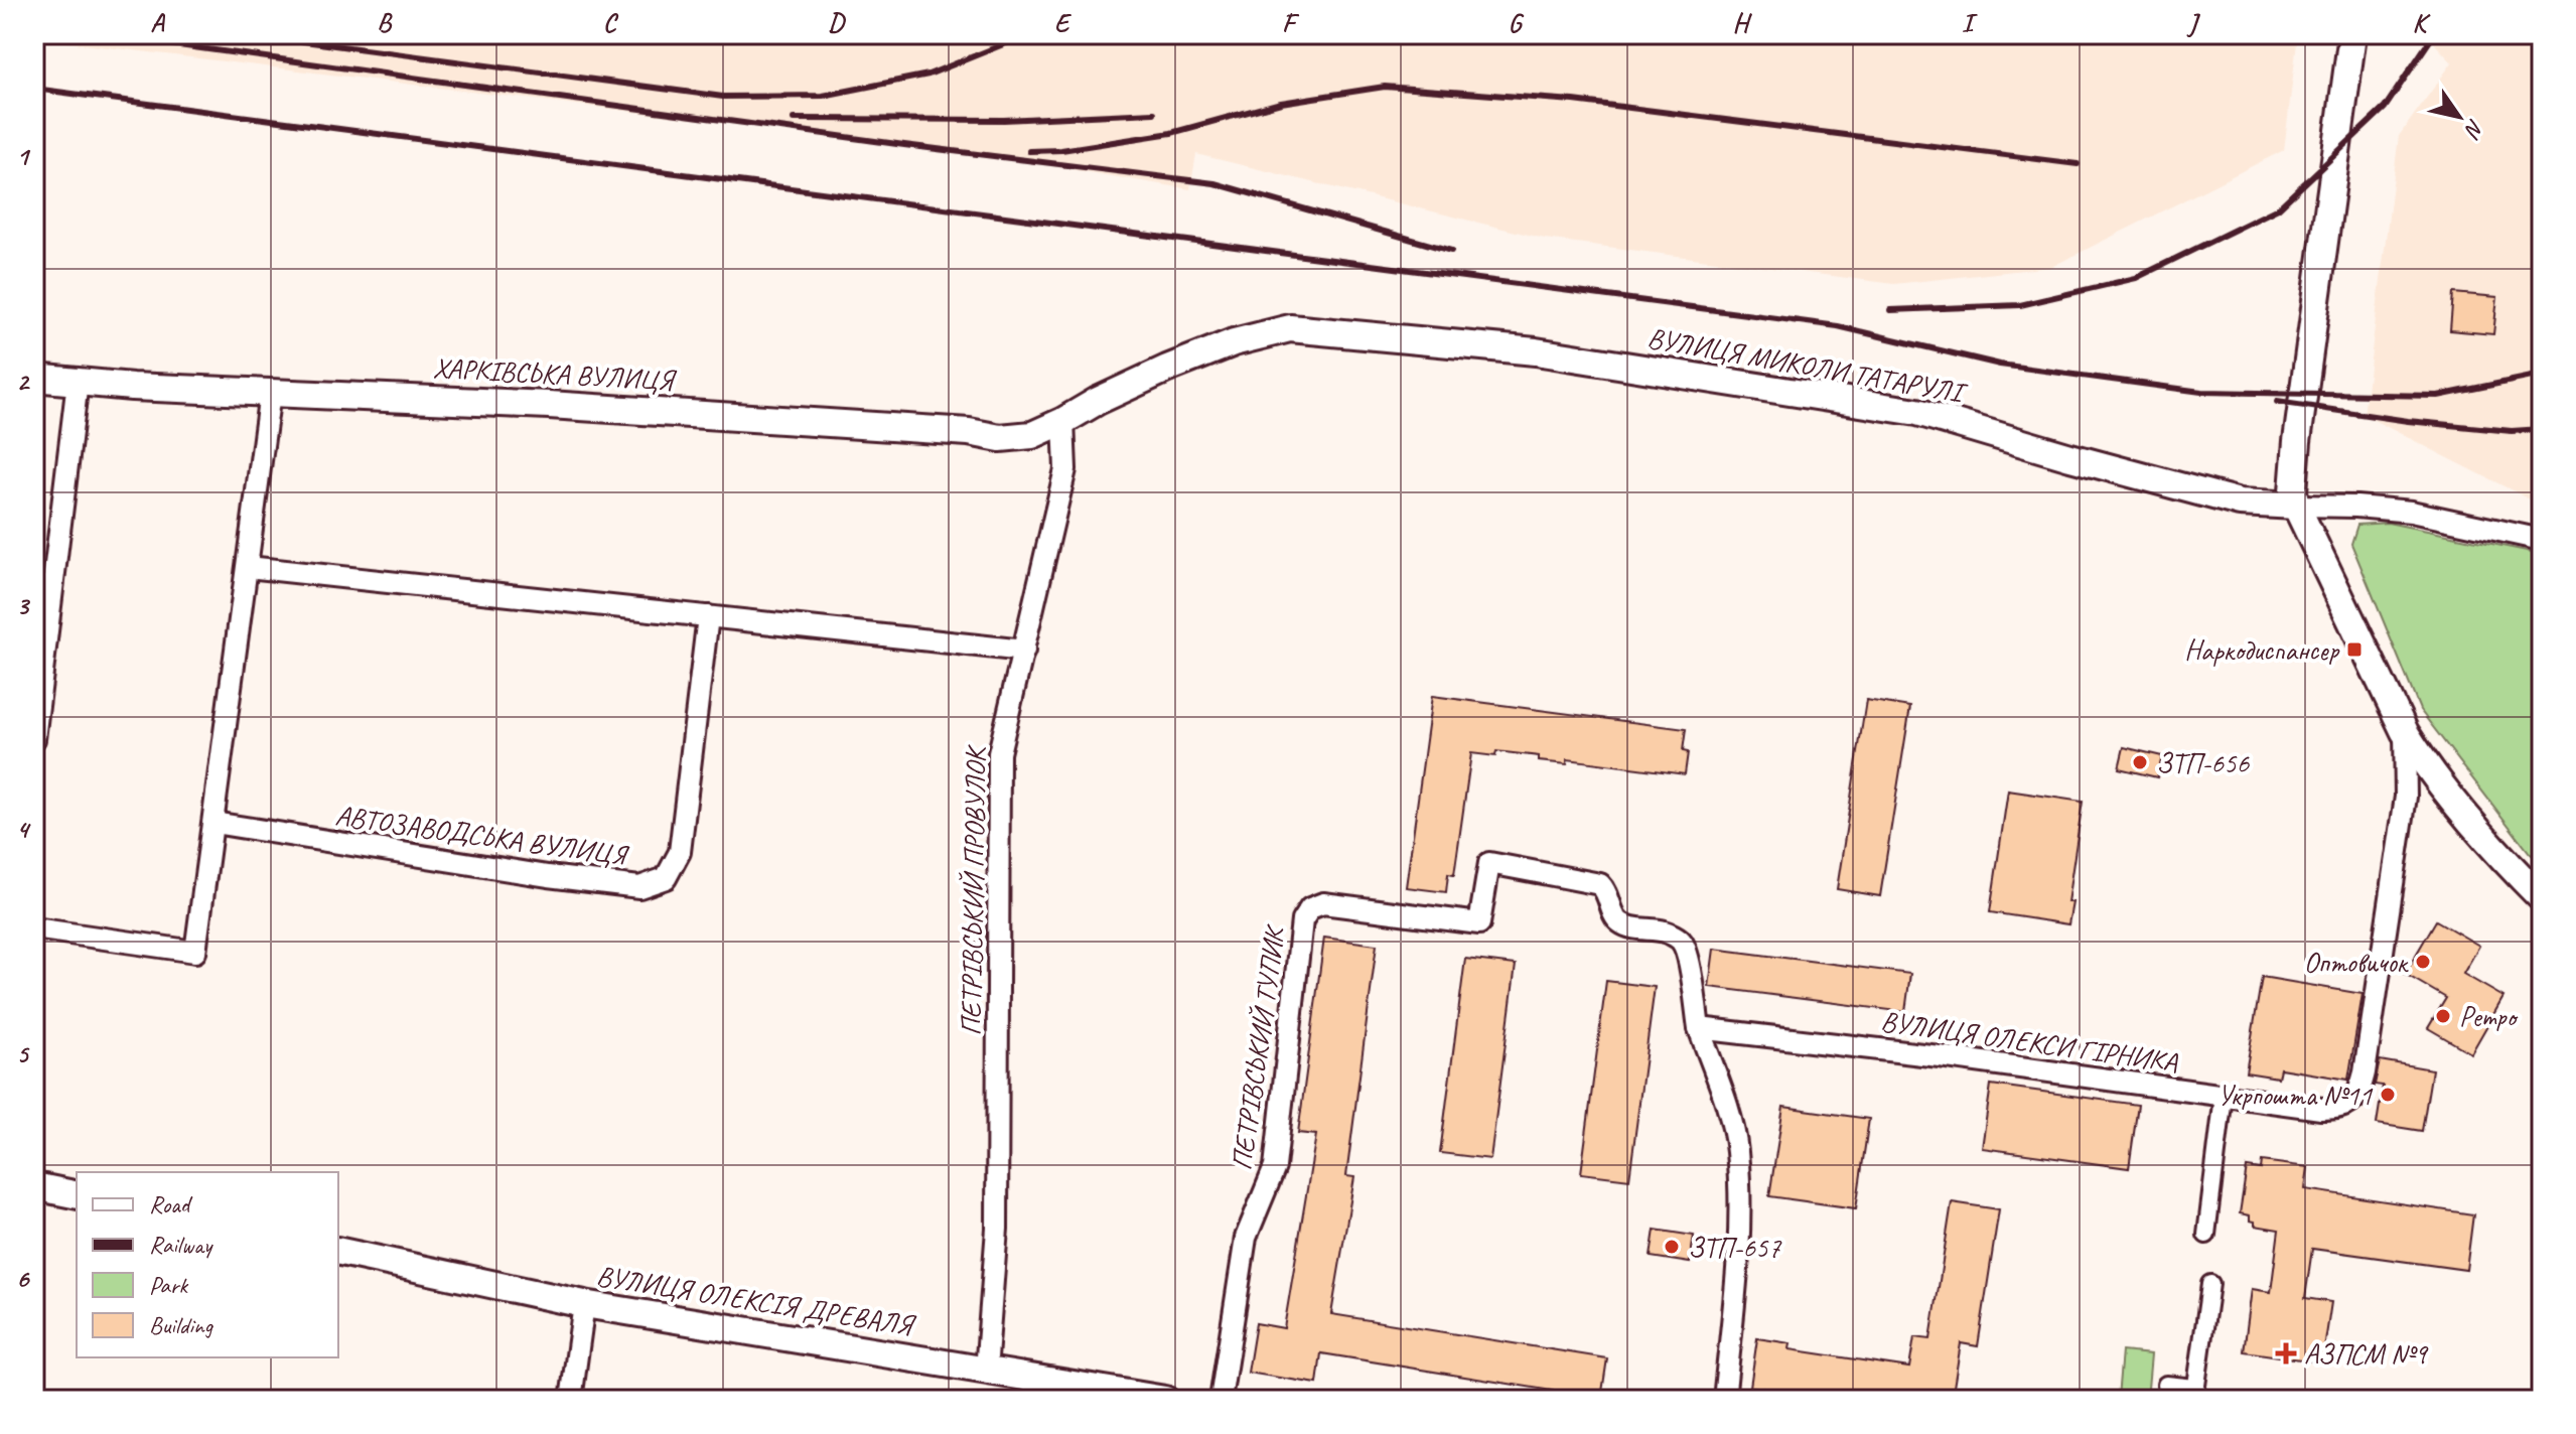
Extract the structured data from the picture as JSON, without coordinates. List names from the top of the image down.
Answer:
{
  "streets": {
    "street": [
      "ВУЛИЦЯ МИКОЛИ ТАТАРУЛІ",
      "ХАРКІВСЬКА ВУЛИЦЯ",
      "АВТОЗАВОДСЬКА ВУЛИЦЯ",
      "ПЕТРІВСЬКИЙ ПРОВУЛОК",
      "ВУЛИЦЯ ОЛЕКСИ ГІРНИКА",
      "ПЕТРІВСЬКИЙ ТУПИК",
      "ВУЛИЦЯ ОЛЕКСІЯ ДРЕВАЛЯ"
    ]
  },
  "crossings": [
    ["ВУЛИЦЯ МИКОЛИ ТАТАРУЛІ", "ХАРКІВСЬКА ВУЛИЦЯ"],
    ["ВУЛИЦЯ МИКОЛИ ТАТАРУЛІ", "ПЕТРІВСЬКИЙ ПРОВУЛОК"],
    ["ХАРКІВСЬКА ВУЛИЦЯ", "ПЕТРІВСЬКИЙ ПРОВУЛОК"],
    ["ПЕТРІВСЬКИЙ ПРОВУЛОК", "ВУЛИЦЯ ОЛЕКСІЯ ДРЕВАЛЯ"],
    ["ВУЛИЦЯ ОЛЕКСИ ГІРНИКА", "ПЕТРІВСЬКИЙ ТУПИК"]
  ],
  "places": {
    "transit": ["Наркодиспансер"],
    "other": [
      "ЗТП-656",
      "Оптовичок",
      "Ретро",
      "Укрпошта №11",
      "ЗТП-657"
    ],
    "health": ["АЗПСМ №9"]
  },
  "legend": [
    "Road",
    "Railway",
    "Park",
    "Building"
  ],
  "north": "bottom right",
  "grid": {
    "columns": [
      "A",
      "B",
      "C",
      "D",
      "E",
      "F",
      "G",
      "H",
      "I",
      "J",
      "K"
    ],
    "rows": [
      "1",
      "2",
      "3",
      "4",
      "5",
      "6"
    ]
  }
}
